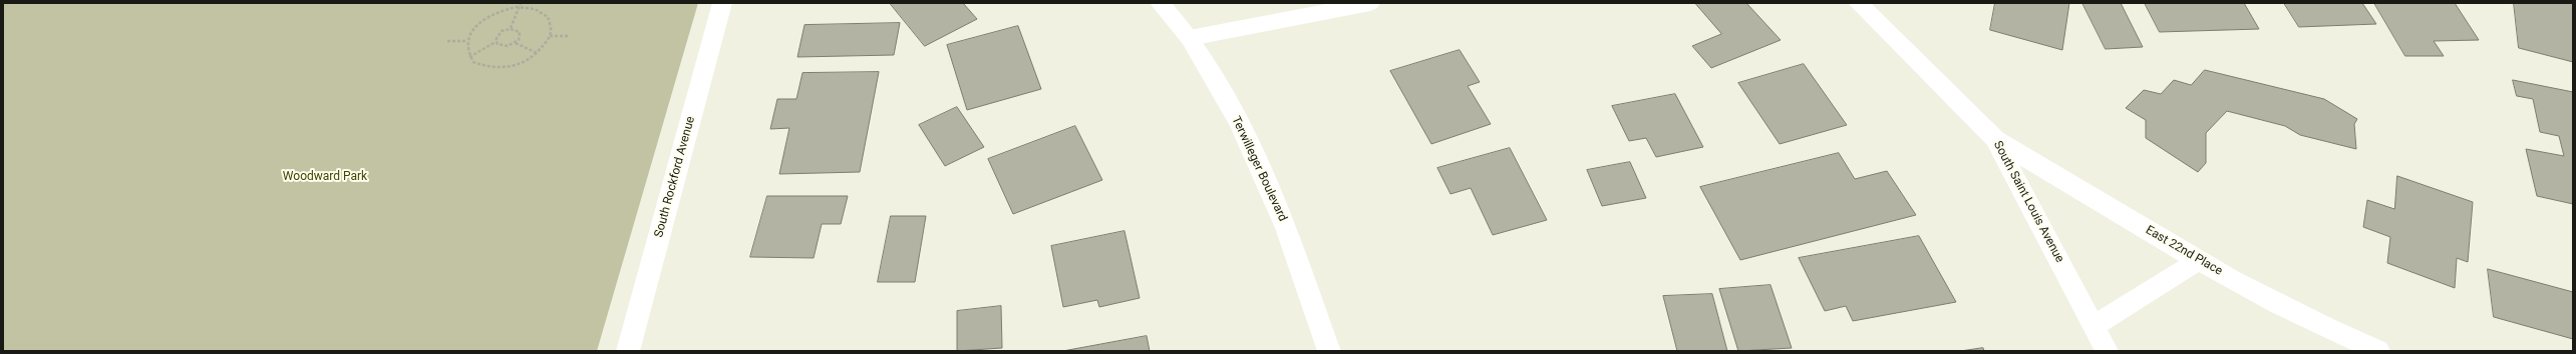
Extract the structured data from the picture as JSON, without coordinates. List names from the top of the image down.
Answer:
{
  "streets": {
    "street": [
      "Terwilleger Boulevard",
      "South Rockford Avenue",
      "South Saint Louis Avenue",
      "East 22nd Place"
    ]
  },
  "crossings": [
    ["South Saint Louis Avenue", "East 22nd Place"]
  ],
  "parks": ["Woodward Park"]
}
